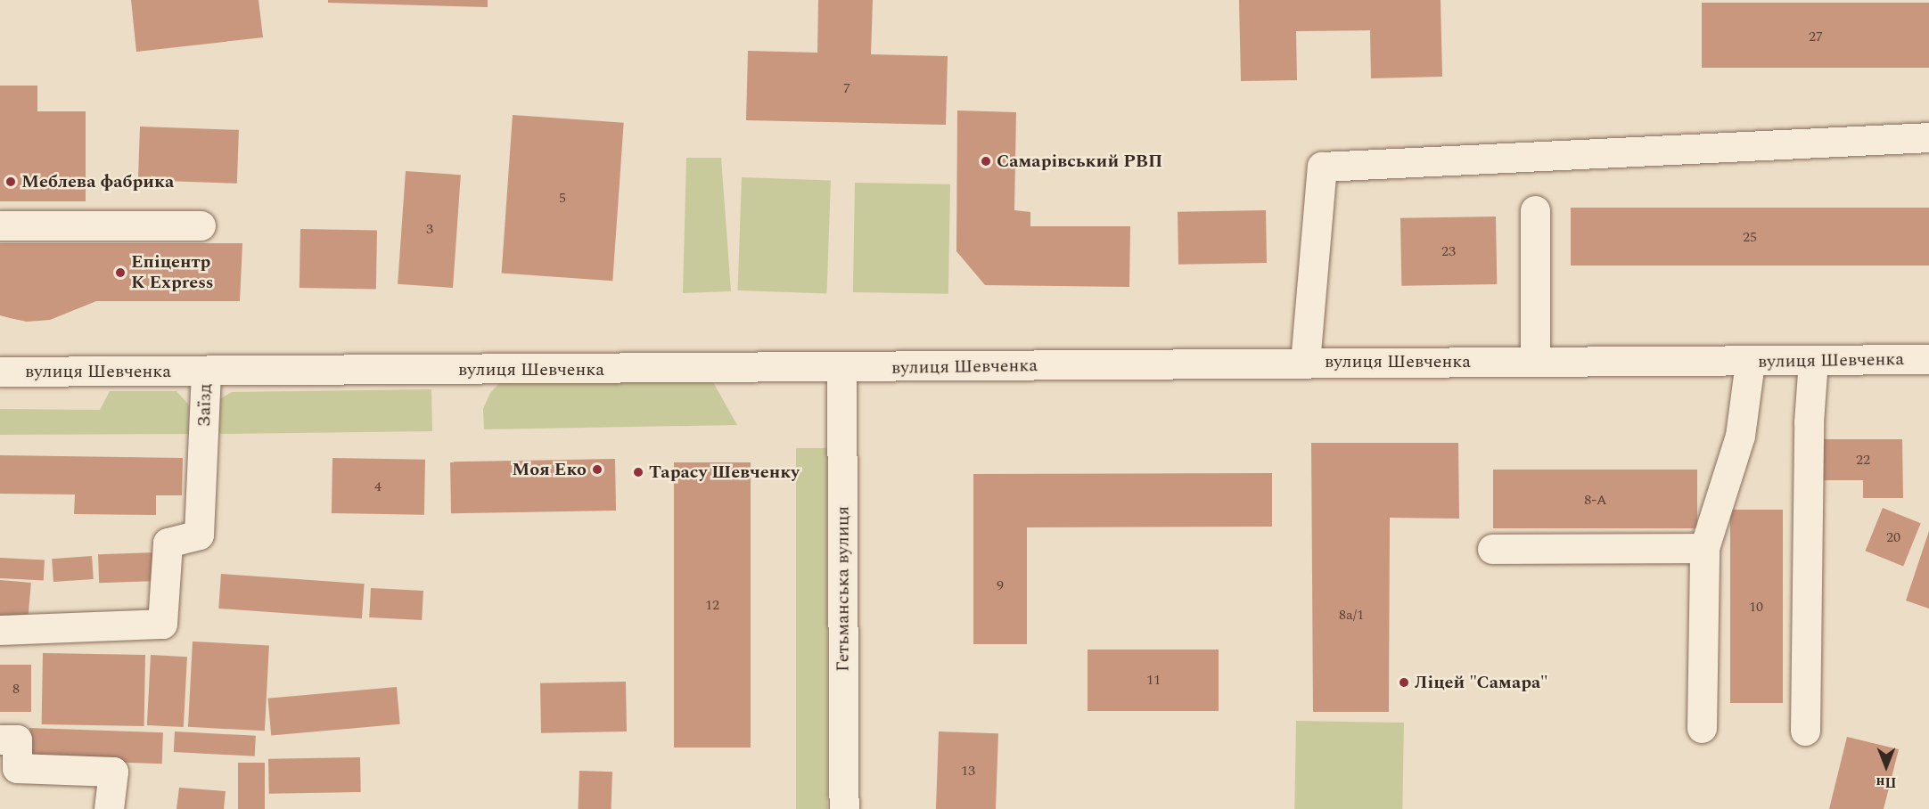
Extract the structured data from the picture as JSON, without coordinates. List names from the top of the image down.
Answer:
{
  "streets": {
    "street": ["вулиця Шевченка", "Заїзд", "Гетьманська вулиця"]
  },
  "crossings": [
    ["вулиця Шевченка", "Заїзд"],
    ["вулиця Шевченка", "Гетьманська вулиця"]
  ],
  "places": [
    "Самарівський РВП",
    "Меблева фабрика",
    "Епіцентр К Express",
    "Моя Еко",
    "Тарасу Шевченку",
    "Ліцей \"Самара\""
  ],
  "house_numbers": [
    "27",
    "7",
    "5",
    "3",
    "25",
    "23",
    "22",
    "4",
    "8-А",
    "20",
    "9",
    "12",
    "10",
    "8а/1",
    "11",
    "8",
    "13"
  ],
  "north": "bottom"
}
